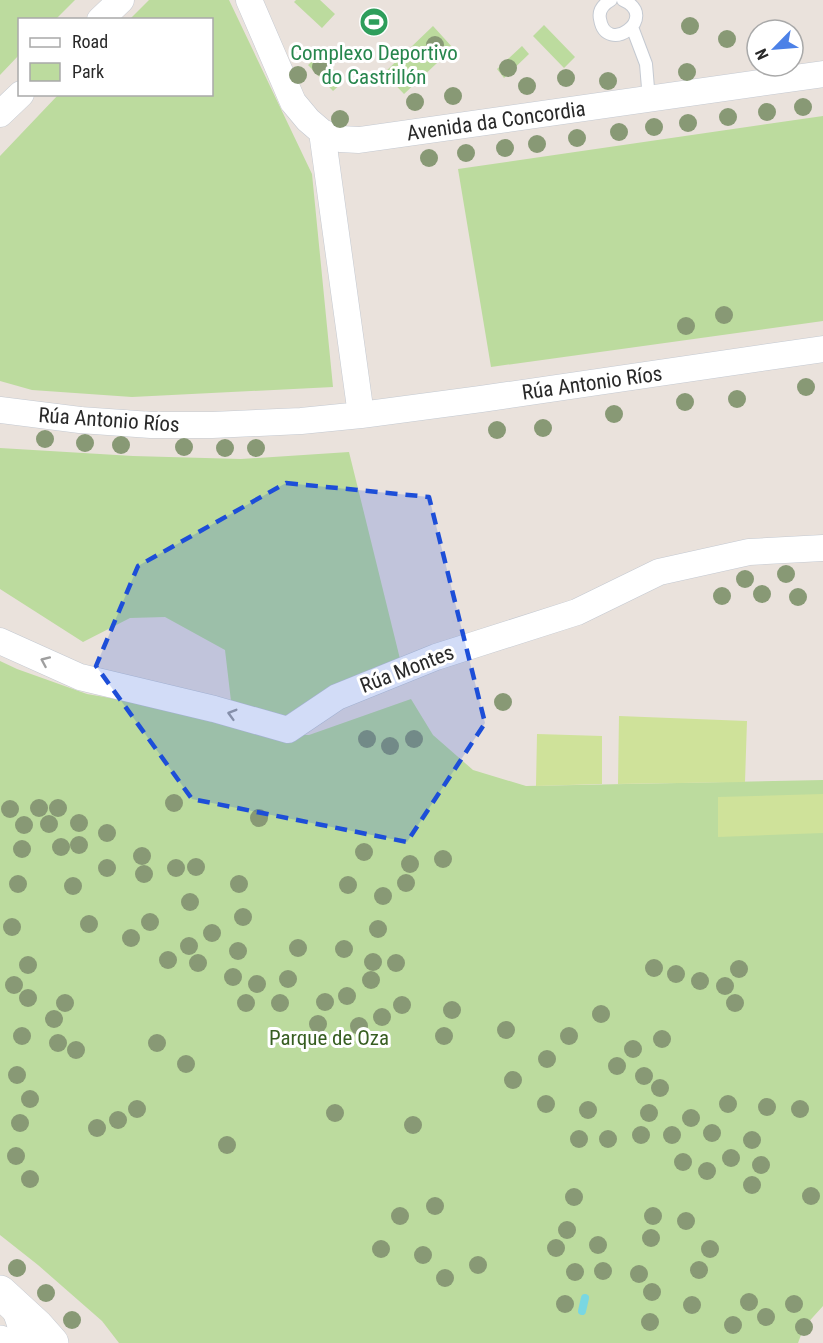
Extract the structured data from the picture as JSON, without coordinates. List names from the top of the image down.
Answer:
{
  "streets": {
    "street": ["Avenida da Concordia", "Rúa Antonio Ríos", "Rúa Montes"]
  },
  "one_way": ["Rúa Montes"],
  "parks": ["Parque de Oza"],
  "places": {
    "sports": ["Complexo Deportivo do Castrillón"]
  },
  "legend": ["Road", "Park"],
  "north": "bottom left"
}
